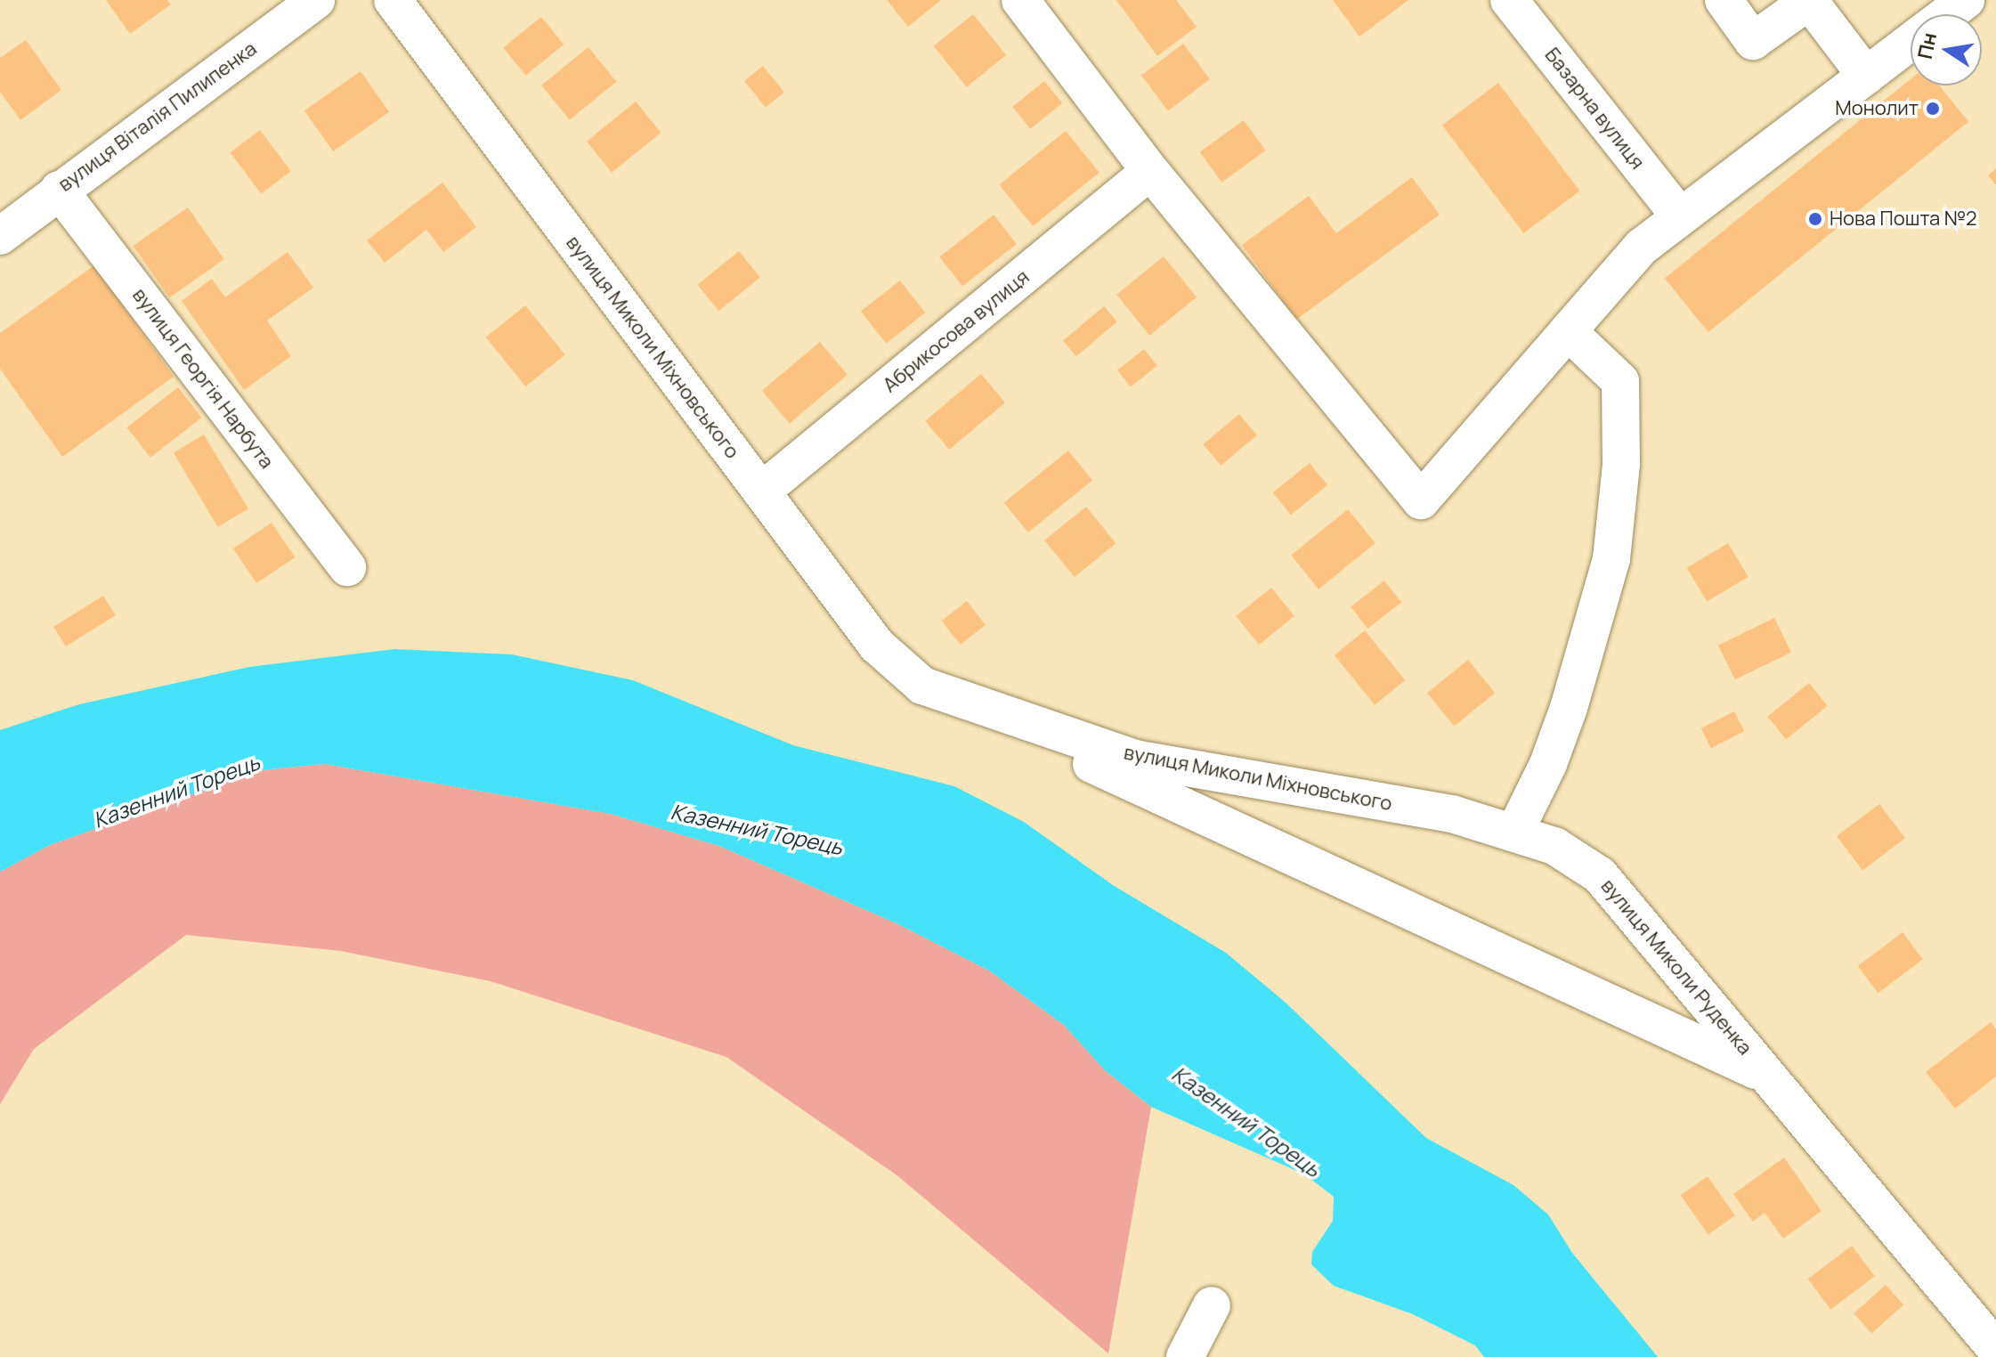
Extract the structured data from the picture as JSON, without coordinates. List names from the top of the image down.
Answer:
{
  "streets": {
    "street": [
      "Базарна вулиця",
      "вулиця Віталія Пилипенка",
      "Абрикосова вулиця",
      "вулиця Миколи Міхновського",
      "вулиця Георгія Нарбута",
      "вулиця Миколи Руденка"
    ]
  },
  "crossings": [
    ["вулиця Віталія Пилипенка", "вулиця Георгія Нарбута"],
    ["Абрикосова вулиця", "вулиця Миколи Міхновського"],
    ["вулиця Миколи Міхновського", "вулиця Миколи Руденка"]
  ],
  "water": ["Казенний Торець"],
  "places": ["Монолит", "Нова Пошта №2"],
  "north": "left"
}
